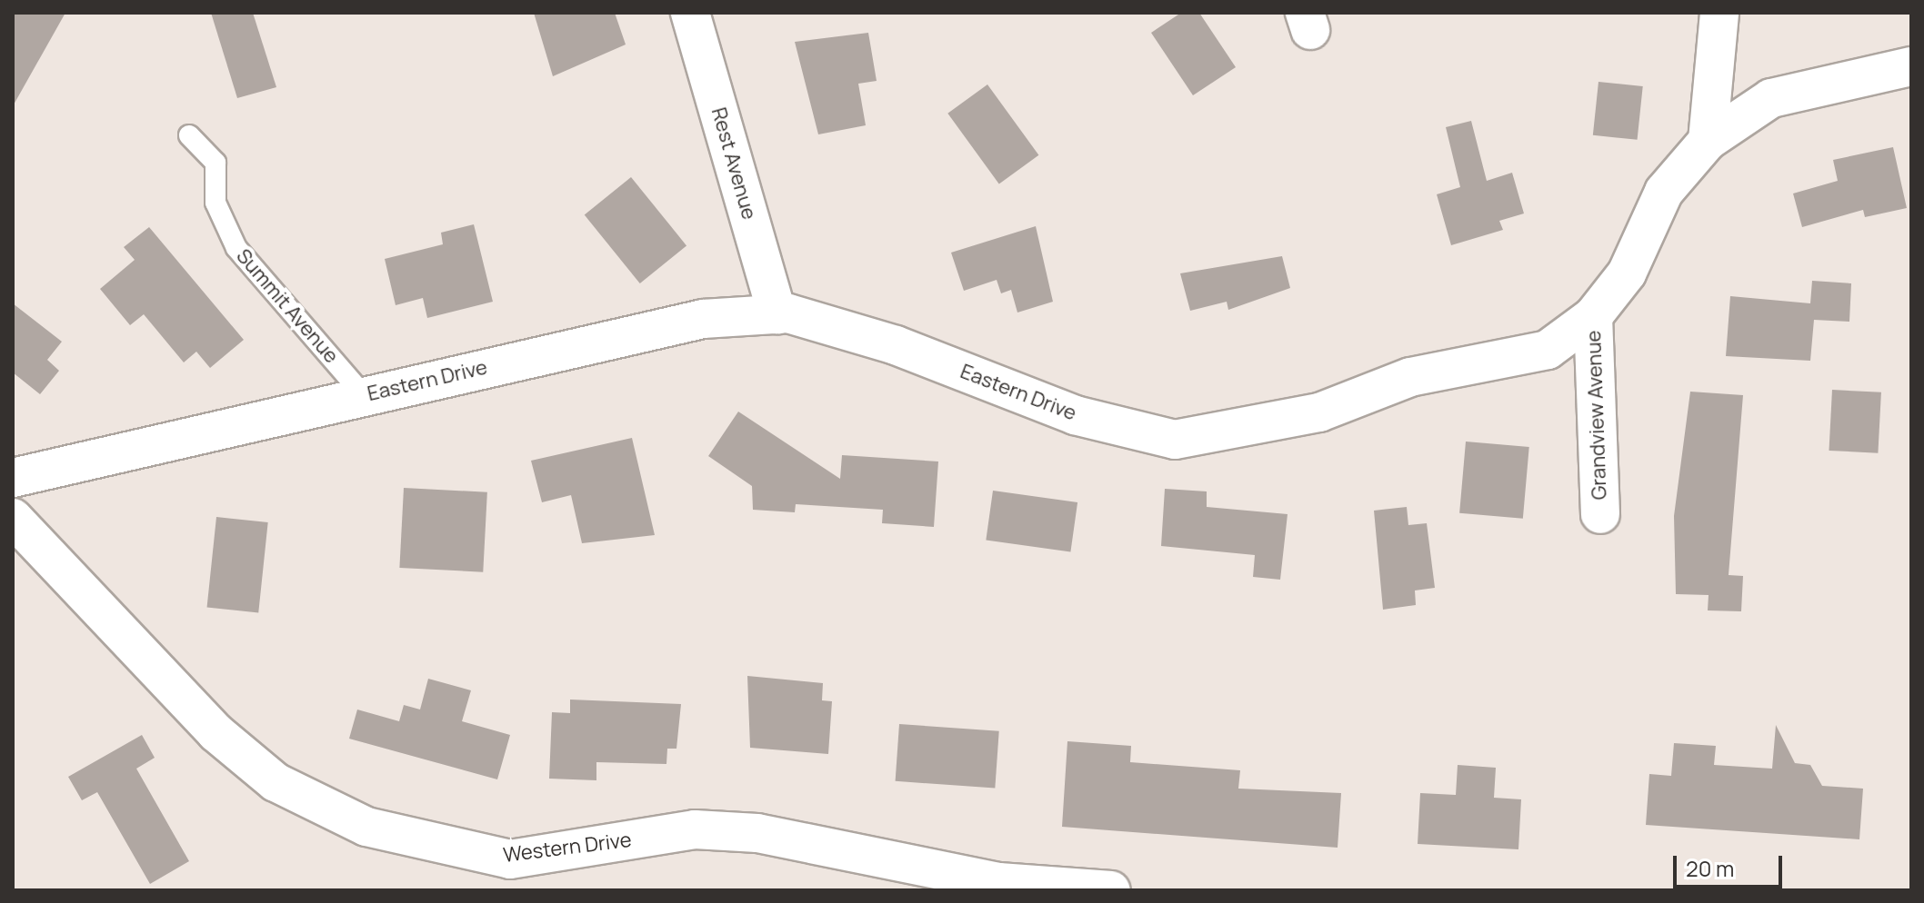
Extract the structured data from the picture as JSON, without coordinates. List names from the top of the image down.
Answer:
{
  "streets": {
    "street": [
      "Rest Avenue",
      "Eastern Drive",
      "Grandview Avenue",
      "Western Drive"
    ],
    "lane": ["Summit Avenue"]
  },
  "crossings": [
    ["Rest Avenue", "Eastern Drive"],
    ["Summit Avenue", "Eastern Drive"],
    ["Eastern Drive", "Grandview Avenue"]
  ],
  "scale_bar": "20 m"
}
